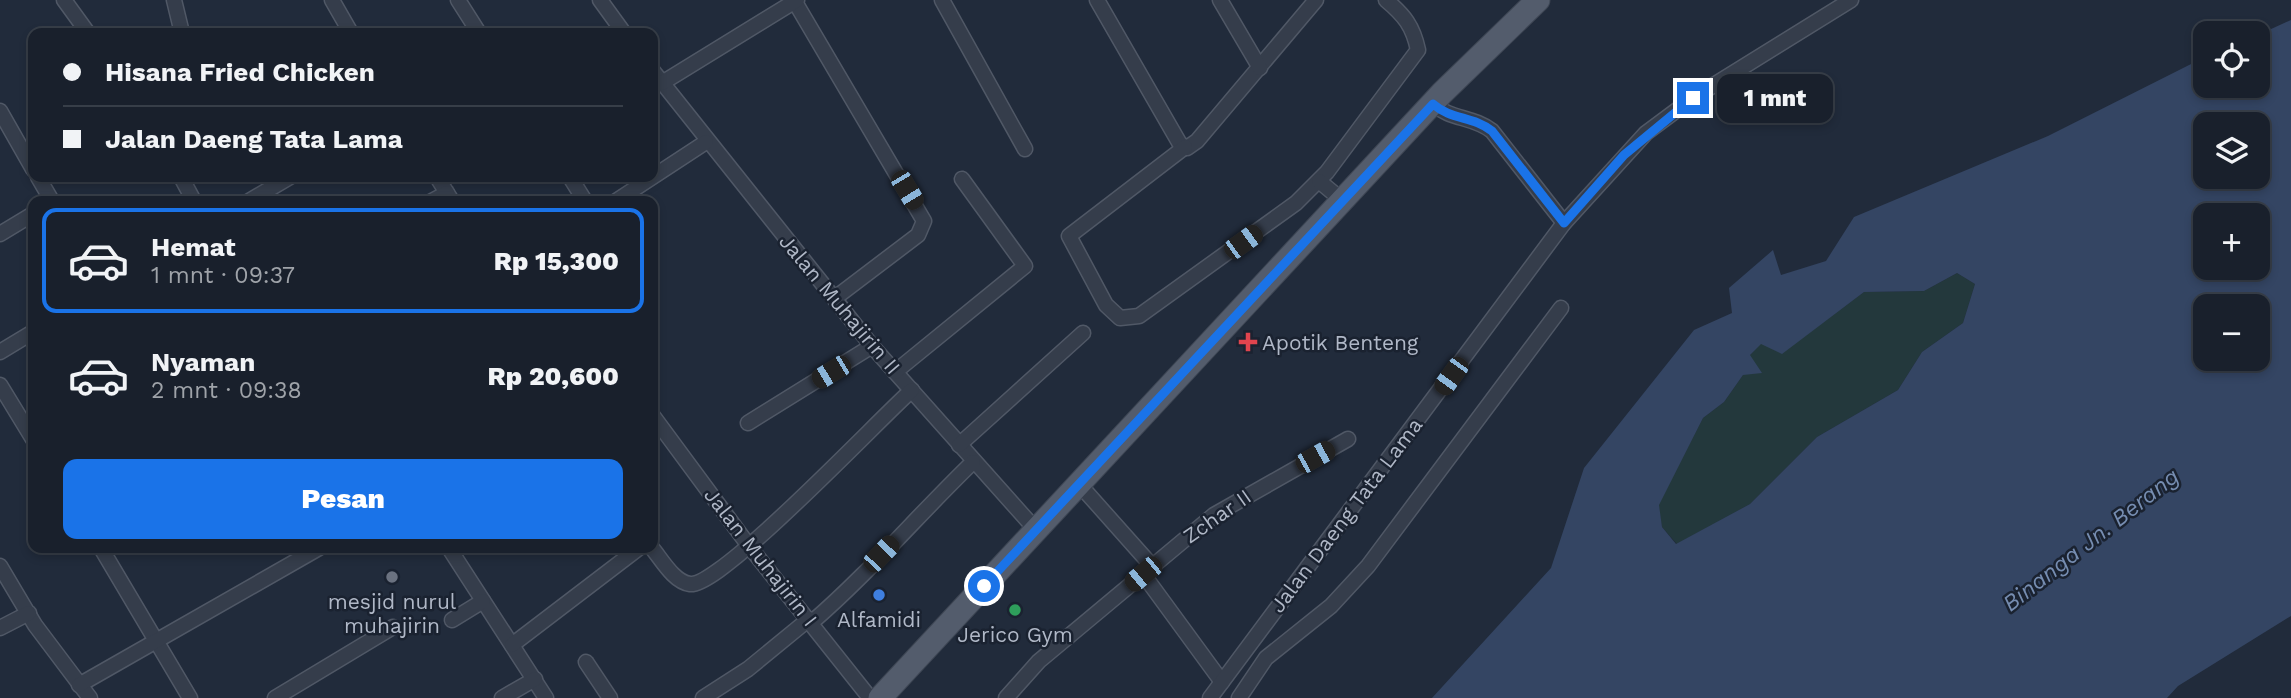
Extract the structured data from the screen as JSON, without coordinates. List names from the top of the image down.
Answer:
{
  "streets": {
    "street": [
      "Jalan Muhajirin II",
      "Jalan Daeng Tata Lama",
      "Zchar II",
      "Jalan Muhajirin I"
    ]
  },
  "water": ["Binanga Jn. Berang"],
  "places": {
    "health": ["Apotik Benteng"],
    "other": ["mesjid nurul muhajirin", "Alfamidi", "Jerico Gym"]
  },
  "page": {
    "map_buttons": ["+", "−"],
    "banner": ["Hisana Fried Chicken", "Jalan Daeng Tata Lama"],
    "bubble": "1 mnt",
    "list": [
      {
        "name": "Hemat",
        "note": "1 mnt · 09:37",
        "value": "Rp 15,300"
      },
      {
        "name": "Nyaman",
        "note": "2 mnt · 09:38",
        "value": "Rp 20,600"
      }
    ],
    "buttons": "Pesan"
  }
}
